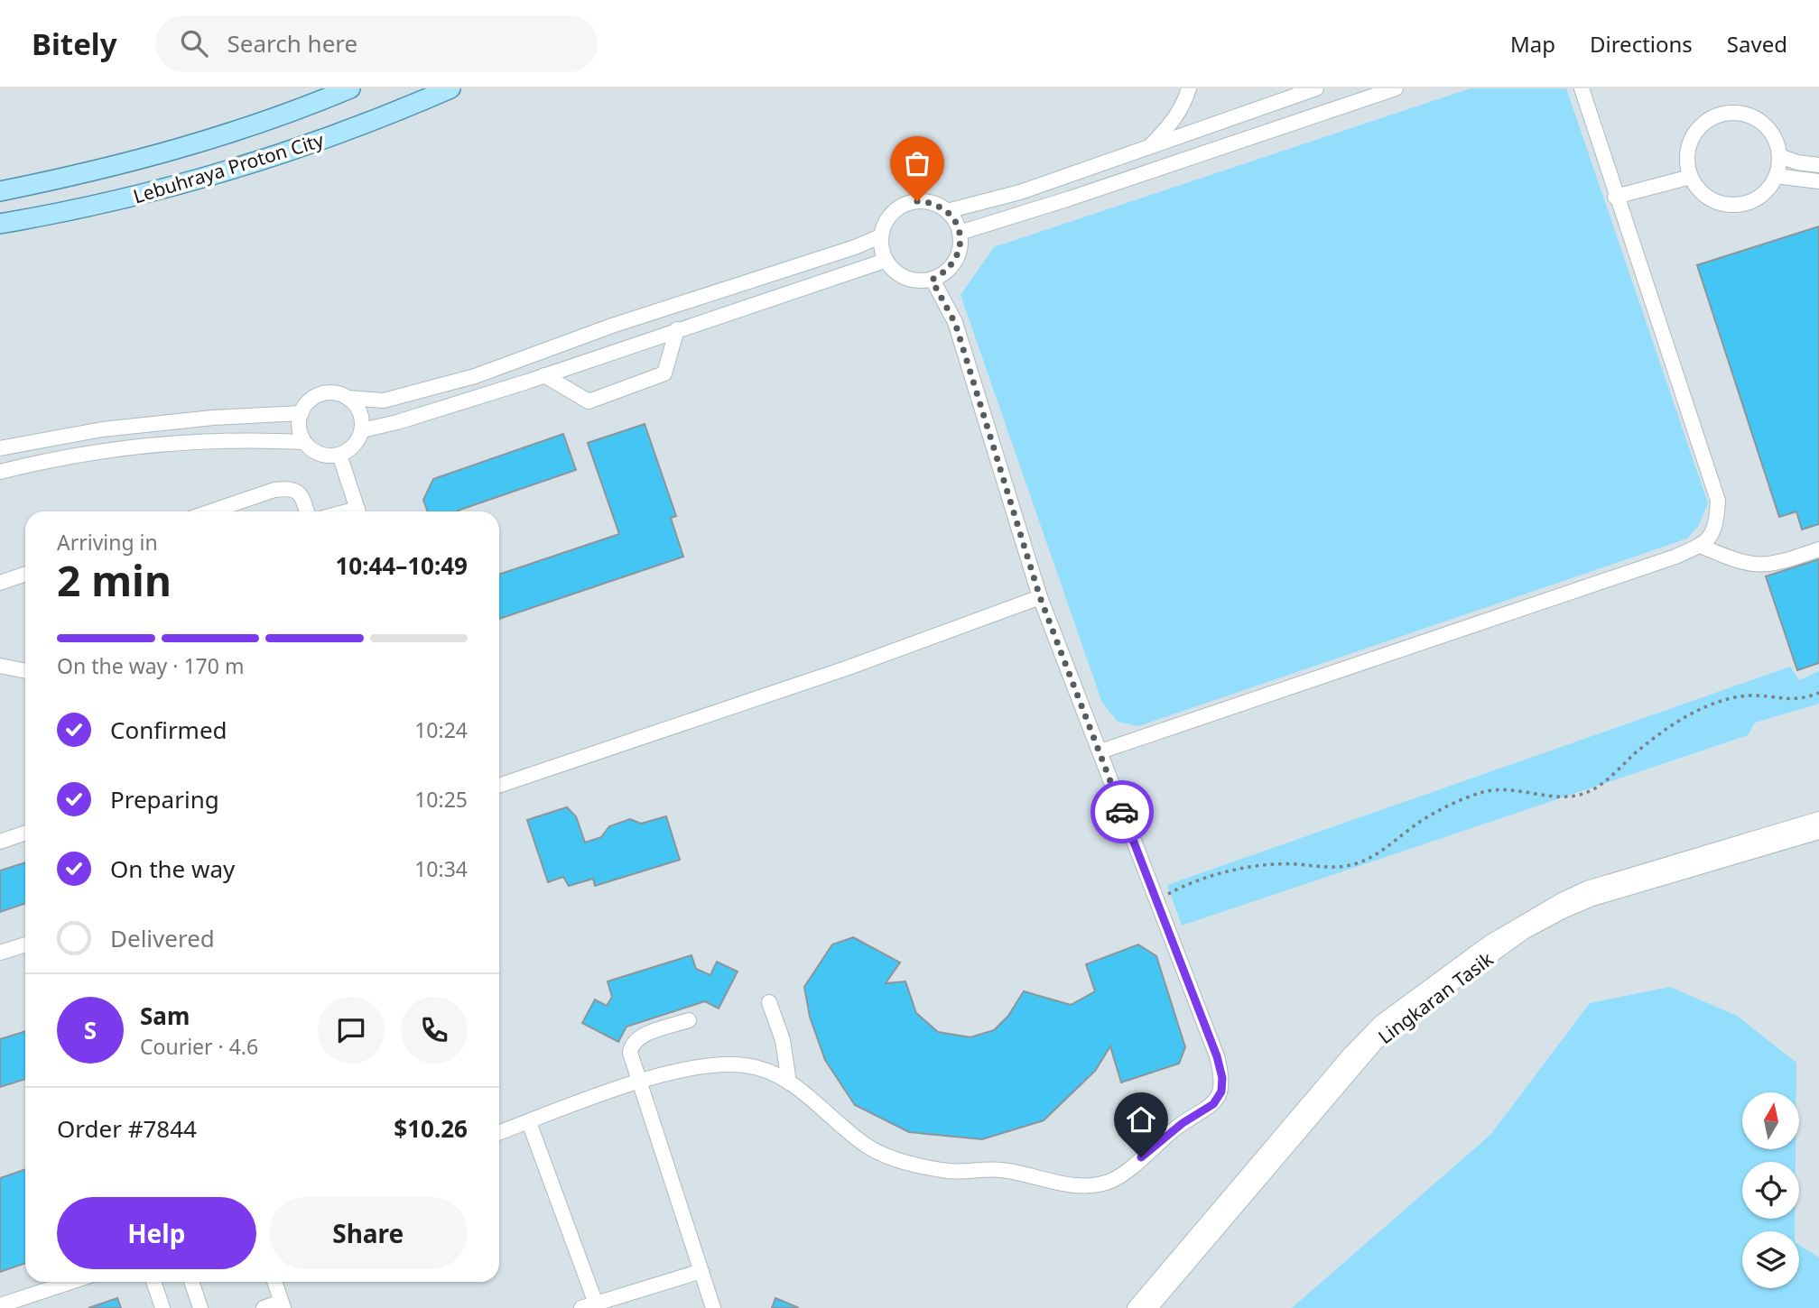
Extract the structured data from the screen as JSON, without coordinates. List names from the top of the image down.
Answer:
{
  "streets": {
    "main road": ["Lebuhraya Proton City"],
    "street": ["Lingkaran Tasik"]
  },
  "north": "top",
  "page": {
    "header": "Bitely",
    "search": "Search here",
    "nav": ["Map", "Directions", "Saved"],
    "heading": ["2 min", "Arriving in", "10:44–10:49"],
    "panel": [
      "Sam",
      "Courier · 4.6",
      "Order #7844",
      "$10.26"
    ],
    "bar": "On the way · 170 m",
    "list": [
      ["Confirmed", "10:24"],
      ["Preparing", "10:25"],
      ["On the way", "10:34"],
      "Delivered"
    ],
    "round": "S",
    "buttons": ["Help", "Share"]
  }
}
